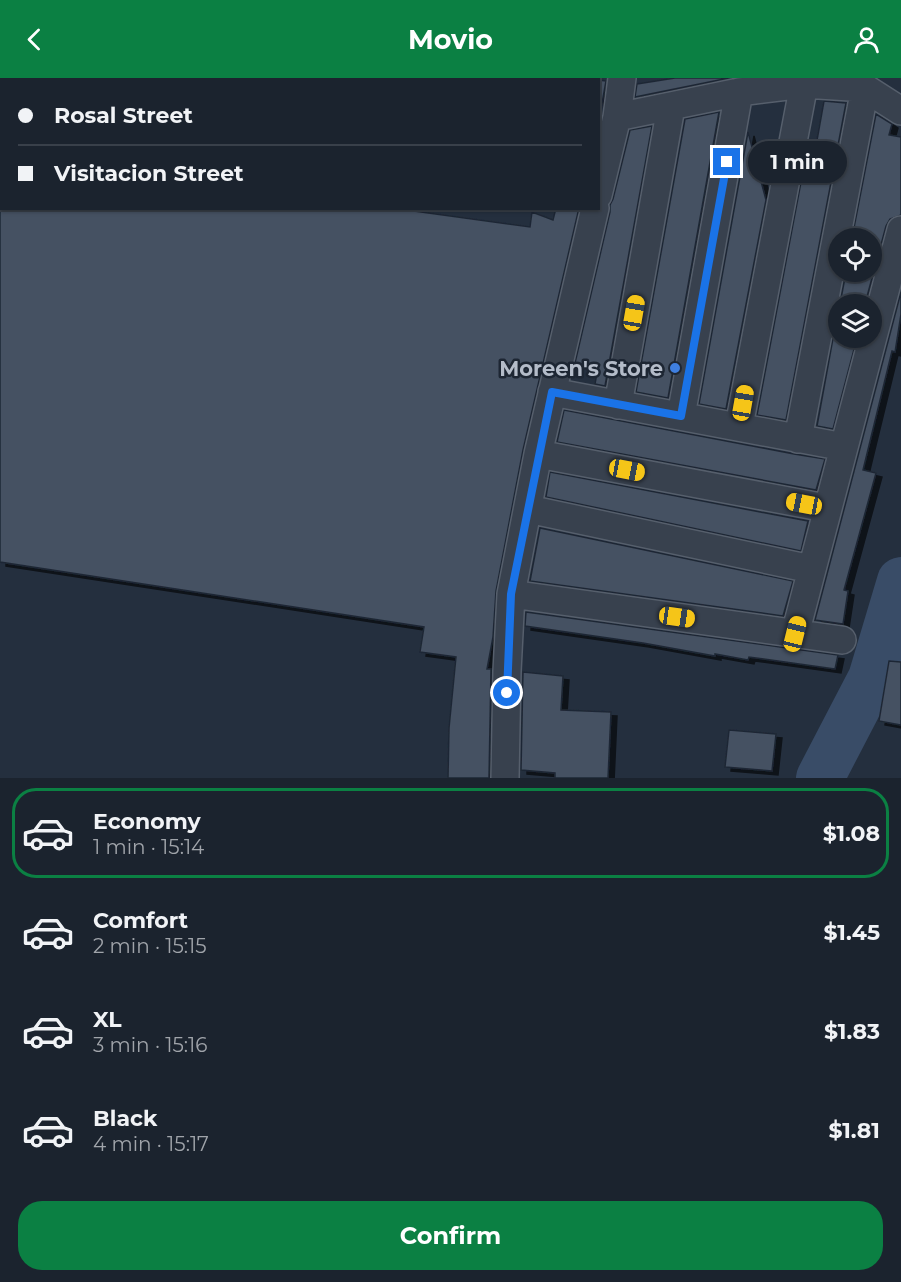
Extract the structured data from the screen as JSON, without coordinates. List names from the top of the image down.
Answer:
{
  "places": ["Moreen's Store"],
  "page": {
    "header": "Movio",
    "banner": ["Rosal Street", "Visitacion Street"],
    "bubble": "1 min",
    "list": [
      {
        "name": "Economy",
        "note": "1 min · 15:14",
        "value": "$1.08"
      },
      {
        "name": "Comfort",
        "note": "2 min · 15:15",
        "value": "$1.45"
      },
      {
        "name": "XL",
        "note": "3 min · 15:16",
        "value": "$1.83"
      },
      {
        "name": "Black",
        "note": "4 min · 15:17",
        "value": "$1.81"
      }
    ],
    "buttons": "Confirm"
  }
}
